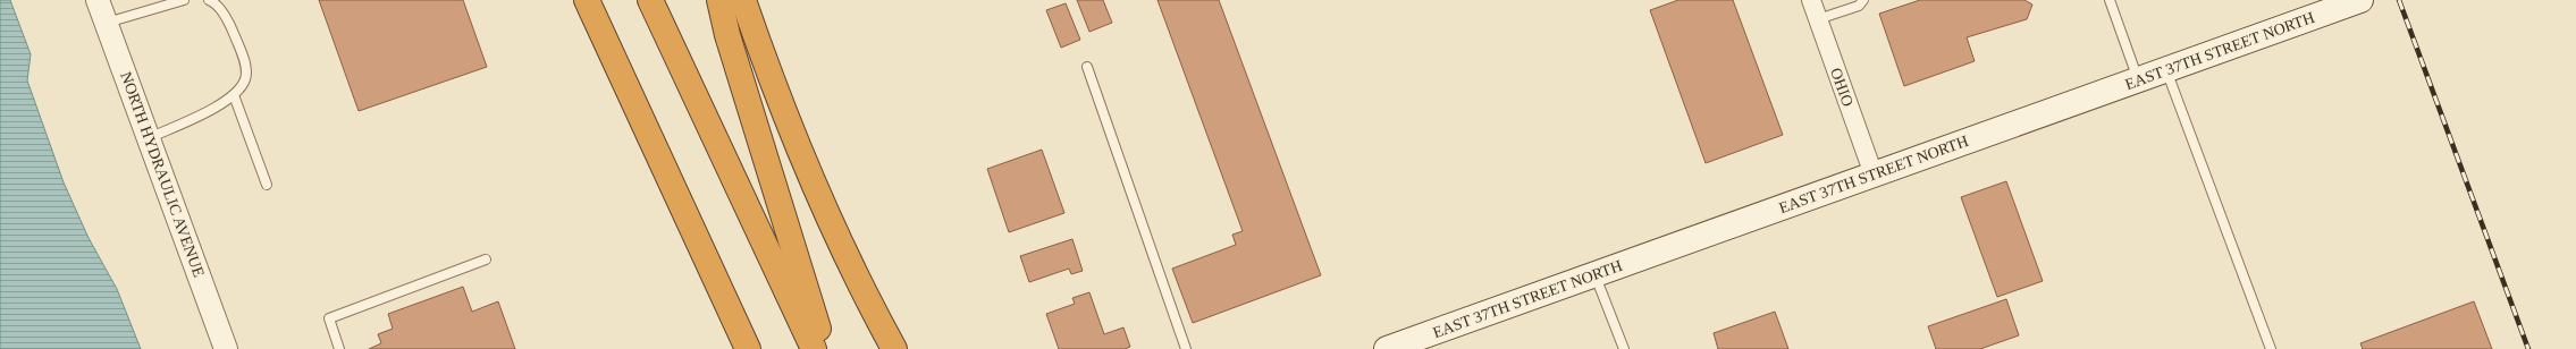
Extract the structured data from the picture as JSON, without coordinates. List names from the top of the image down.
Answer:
{
  "streets": {
    "main road": ["EAST 37TH STREET NORTH"],
    "street": ["OHIO", "NORTH HYDRAULIC AVENUE"]
  },
  "crossings": [
    ["EAST 37TH STREET NORTH", "OHIO"]
  ]
}
